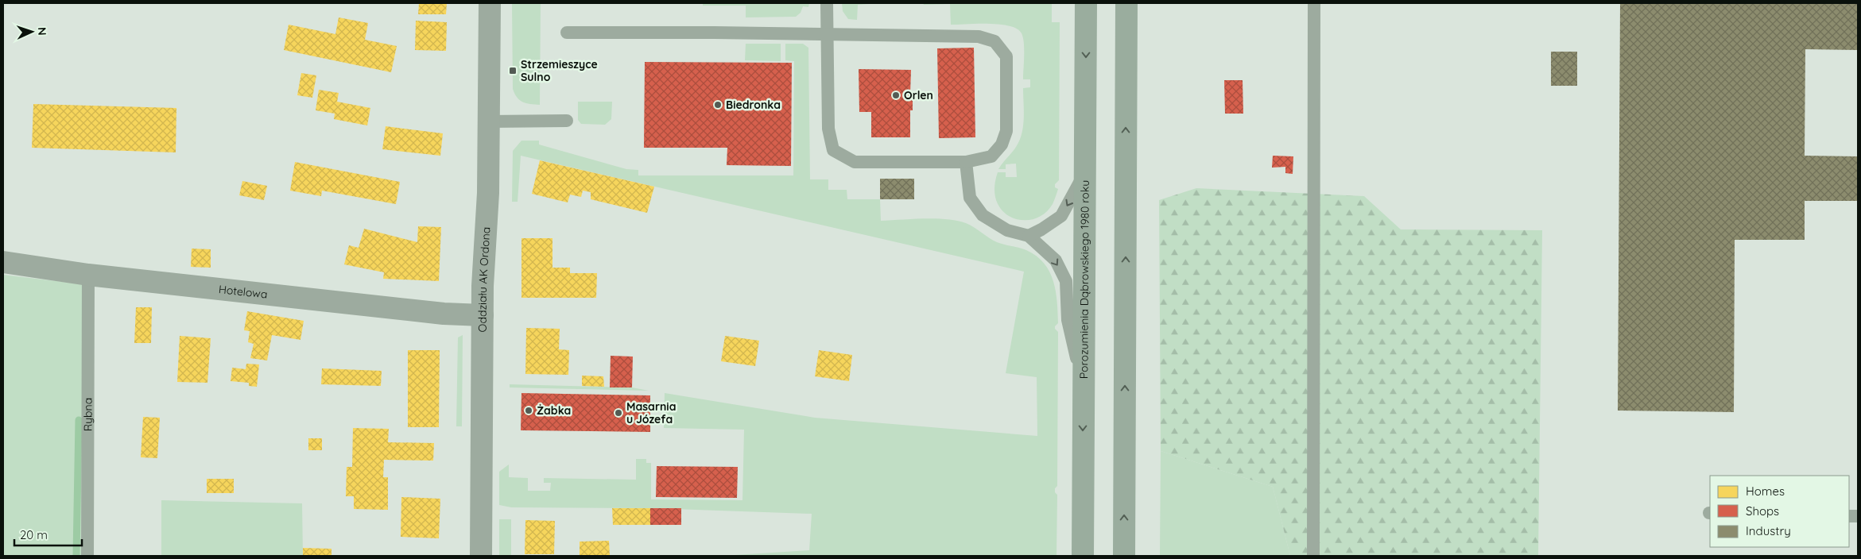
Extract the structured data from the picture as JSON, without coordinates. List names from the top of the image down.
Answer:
{
  "streets": {
    "main road": ["Porozumienia Dąbrowskiego 1980 roku"],
    "street": ["Oddziału AK Ordona", "Hotelowa"],
    "lane": ["Rybna"]
  },
  "crossings": [
    ["Oddziału AK Ordona", "Hotelowa"],
    ["Hotelowa", "Rybna"]
  ],
  "places": {
    "transit": ["Strzemieszyce Sulno"],
    "other": [
      "Orlen",
      "Biedronka",
      "Żabka",
      "Masarnia u Józefa"
    ]
  },
  "legend": ["Homes", "Shops", "Industry"],
  "scale_bar": "20 m",
  "north": "right"
}
